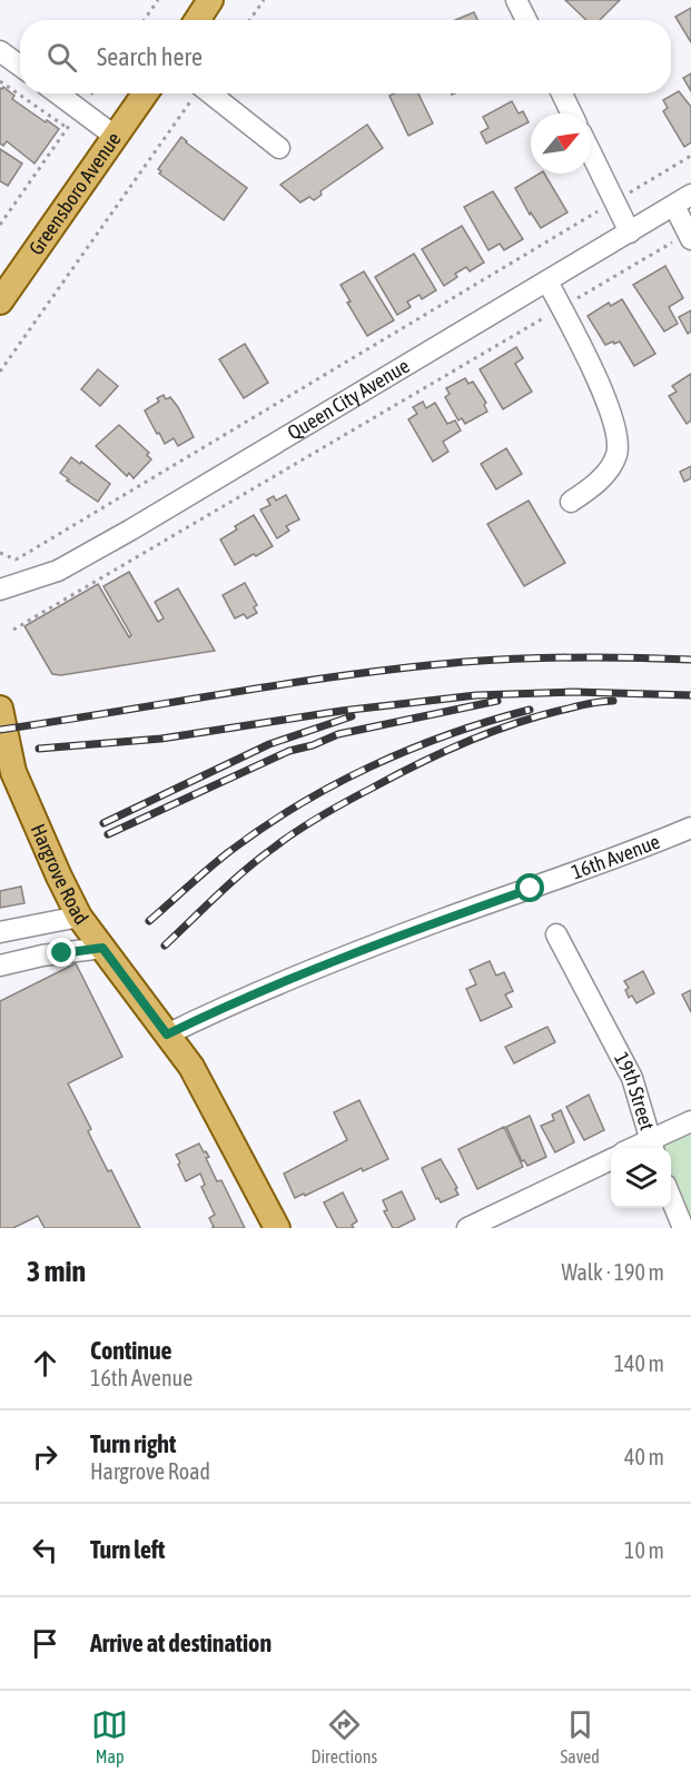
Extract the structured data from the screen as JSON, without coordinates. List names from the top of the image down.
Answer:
{
  "streets": {
    "main road": ["Greensboro Avenue", "Hargrove Road"],
    "street": ["Queen City Avenue", "16th Avenue", "19th Street"]
  },
  "crossings": [
    ["16th Avenue", "Hargrove Road"]
  ],
  "north": "top right",
  "page": {
    "search": "Search here",
    "heading": ["3 min", "Walk · 190 m"],
    "list": [
      ["Continue", "16th Avenue", "140 m"],
      ["Turn right", "Hargrove Road", "40 m"],
      ["Turn left", "10 m"],
      "Arrive at destination"
    ],
    "nav": ["Map", "Directions", "Saved"]
  }
}
